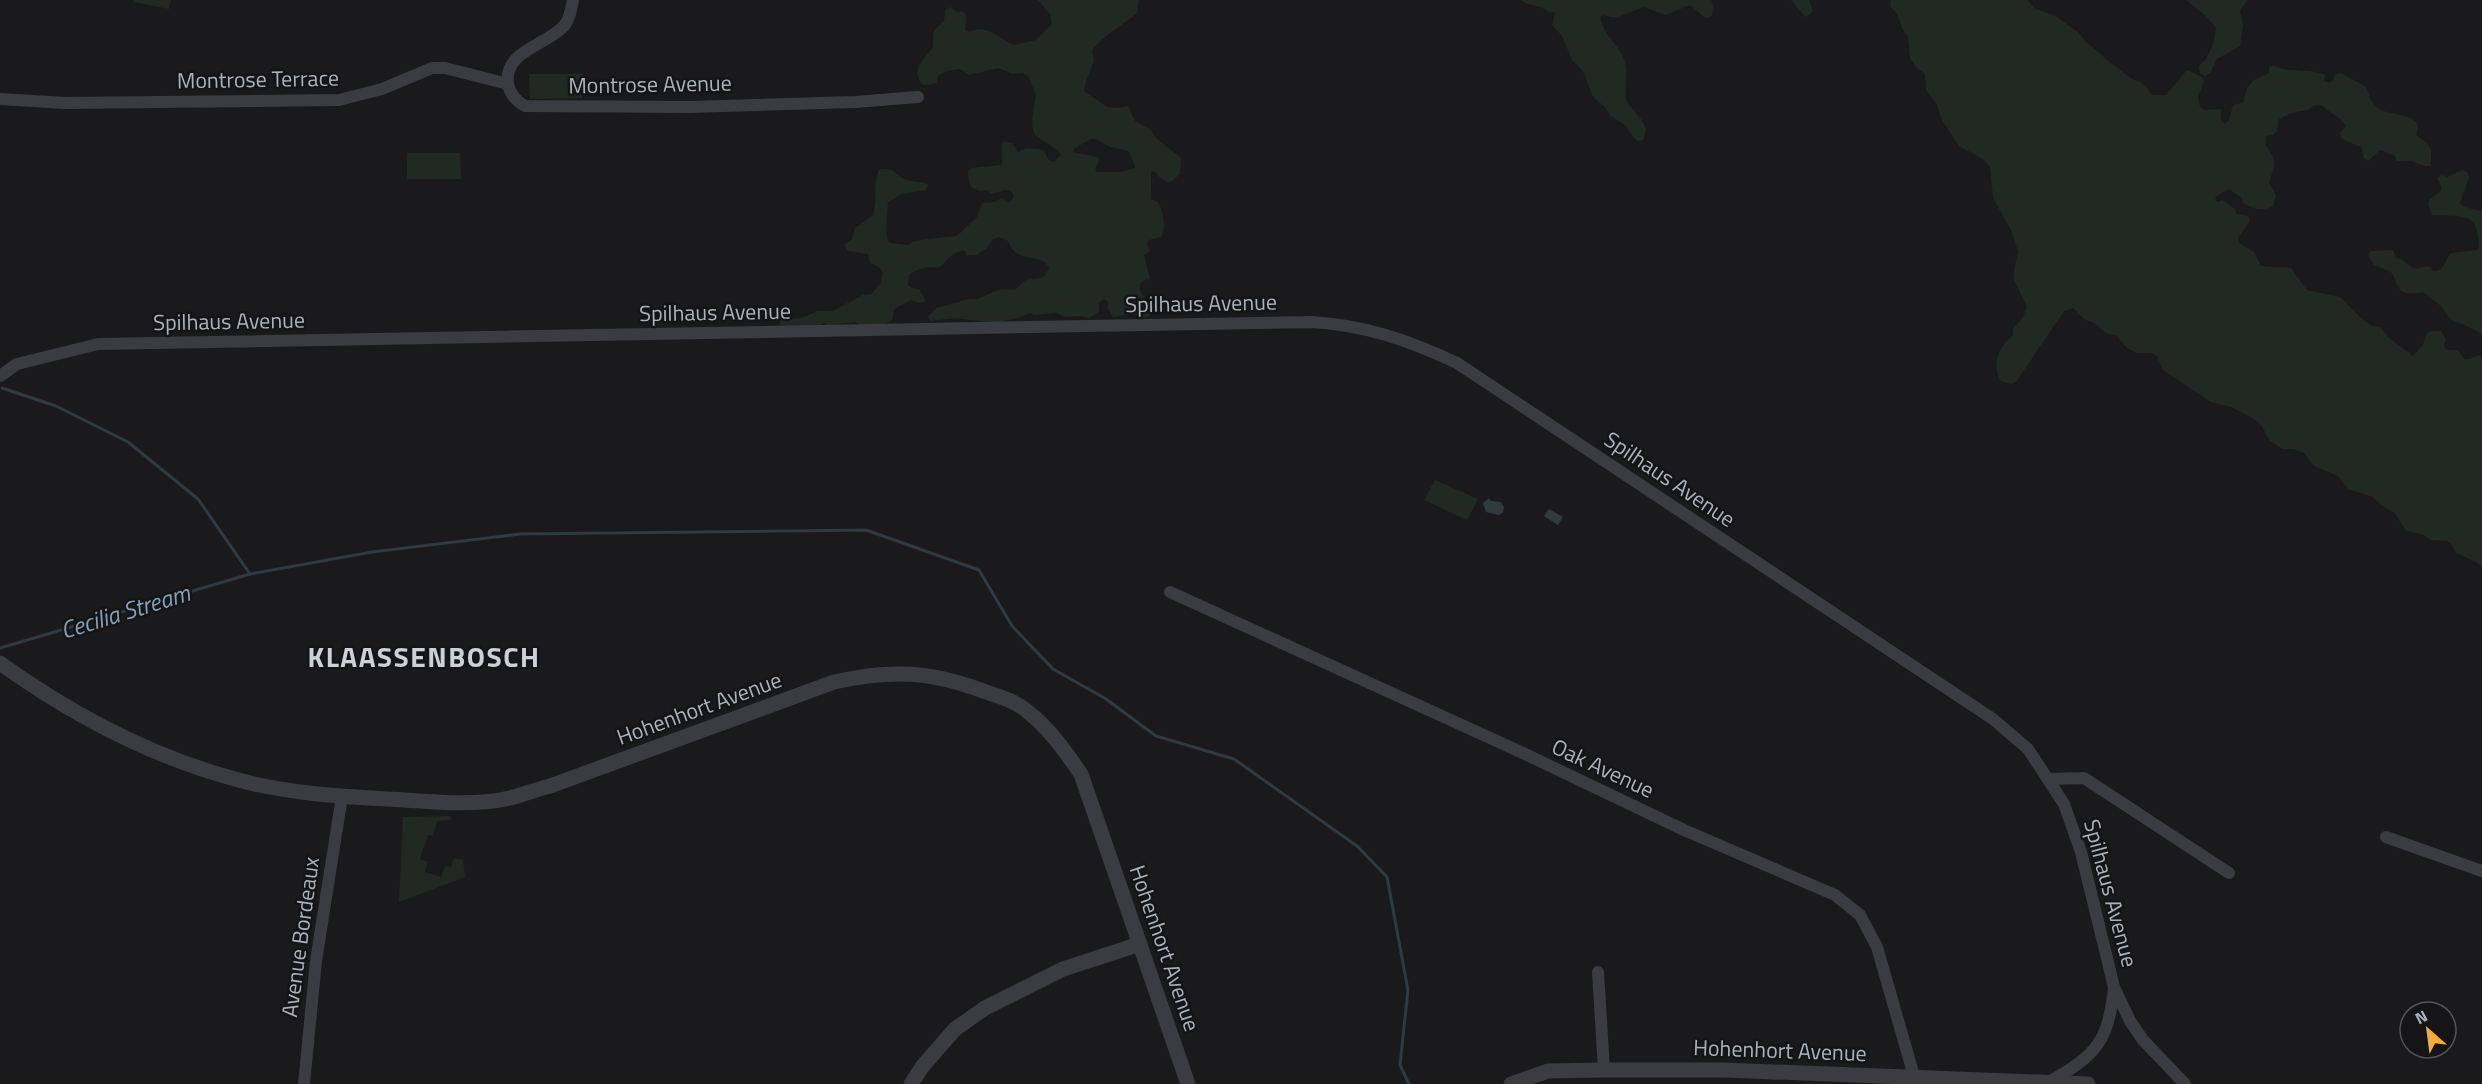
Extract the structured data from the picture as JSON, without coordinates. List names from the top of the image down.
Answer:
{
  "streets": {
    "street": [
      "Montrose Terrace",
      "Montrose Avenue",
      "Spilhaus Avenue",
      "Hohenhort Avenue",
      "Oak Avenue",
      "Avenue Bordeaux"
    ]
  },
  "crossings": [
    ["Montrose Terrace", "Montrose Avenue"],
    ["Spilhaus Avenue", "Hohenhort Avenue"],
    ["Hohenhort Avenue", "Oak Avenue"],
    ["Hohenhort Avenue", "Avenue Bordeaux"]
  ],
  "districts": ["KLAASSENBOSCH"],
  "water": ["Cecilia Stream"],
  "north": "top left"
}
